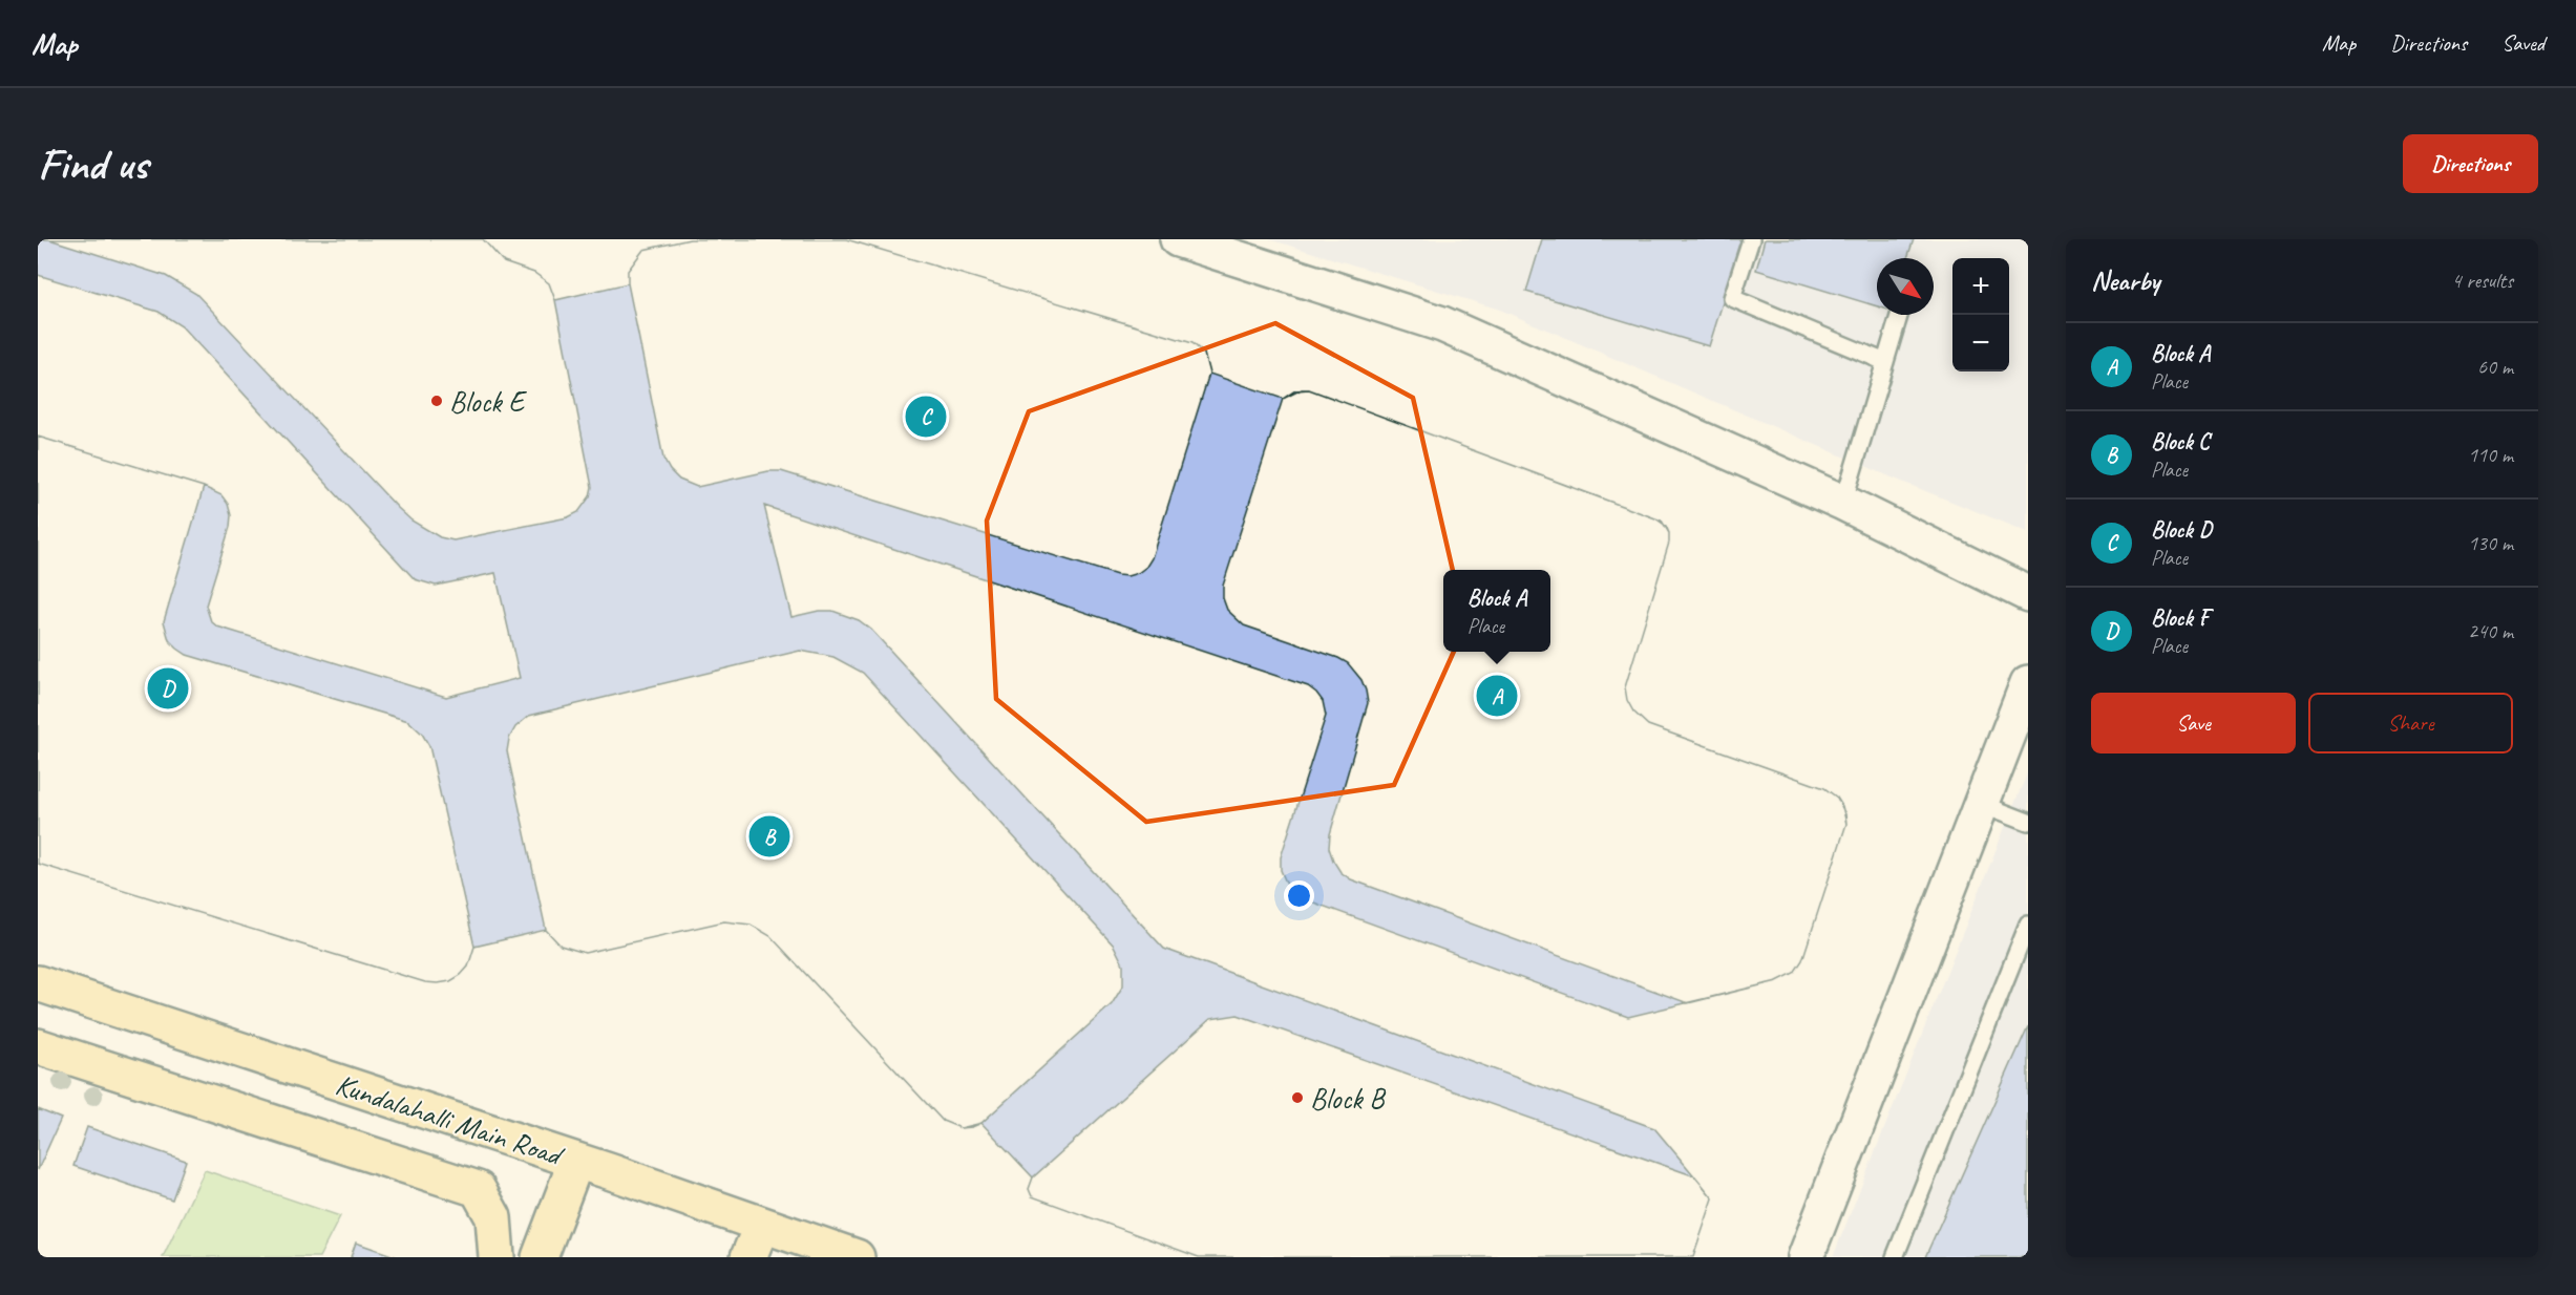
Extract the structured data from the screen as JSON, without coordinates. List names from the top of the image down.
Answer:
{
  "streets": {
    "main road": ["Kundalahalli Main Road"]
  },
  "places": ["Block E", "Block B"],
  "north": "bottom right",
  "page": {
    "header": "Map",
    "nav": ["Map", "Directions", "Saved"],
    "buttons": [
      "Directions",
      ["Save", "Share"]
    ],
    "title": "Find us",
    "heading": ["Nearby", "4 results"],
    "map_buttons": ["+", "−"],
    "list": [
      {
        "mark": "A",
        "name": "Block A",
        "note": "Place",
        "value": "60 m"
      },
      {
        "mark": "B",
        "name": "Block C",
        "note": "Place",
        "value": "110 m"
      },
      {
        "mark": "C",
        "name": "Block D",
        "note": "Place",
        "value": "130 m"
      },
      {
        "mark": "D",
        "name": "Block F",
        "note": "Place",
        "value": "240 m"
      }
    ],
    "pins": [
      "C",
      "D",
      "A",
      "B"
    ],
    "popup": ["Block A", "Place"]
  }
}
